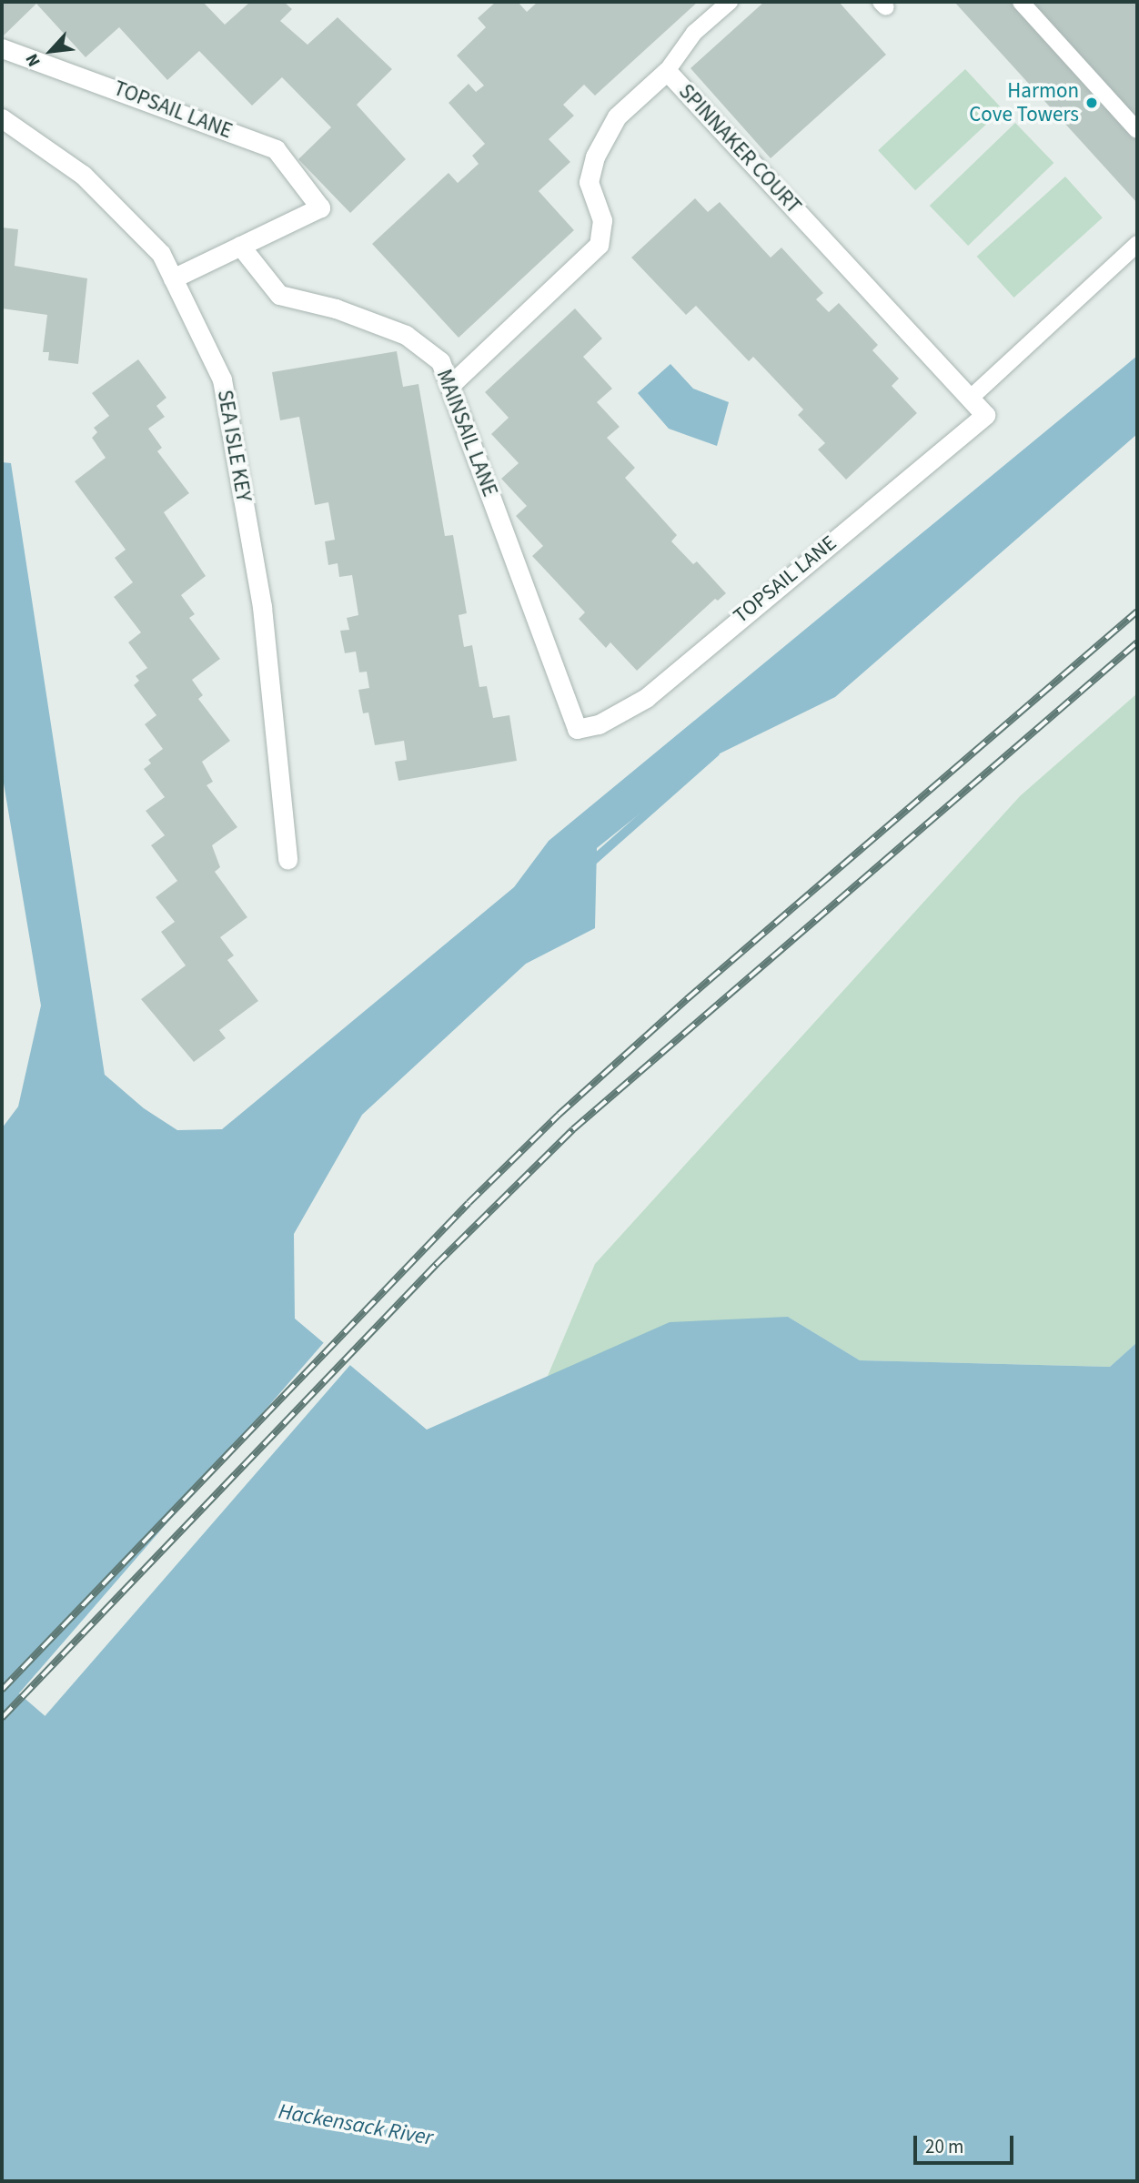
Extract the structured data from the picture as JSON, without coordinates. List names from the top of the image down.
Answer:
{
  "streets": {
    "street": [
      "TOPSAIL LANE",
      "SPINNAKER COURT",
      "MAINSAIL LANE",
      "SEA ISLE KEY"
    ]
  },
  "crossings": [
    ["TOPSAIL LANE", "SPINNAKER COURT"],
    ["TOPSAIL LANE", "MAINSAIL LANE"],
    ["SPINNAKER COURT", "MAINSAIL LANE"]
  ],
  "water": ["Hackensack River"],
  "places": ["Harmon Cove Towers"],
  "scale_bar": "20 m",
  "north": "bottom left"
}
